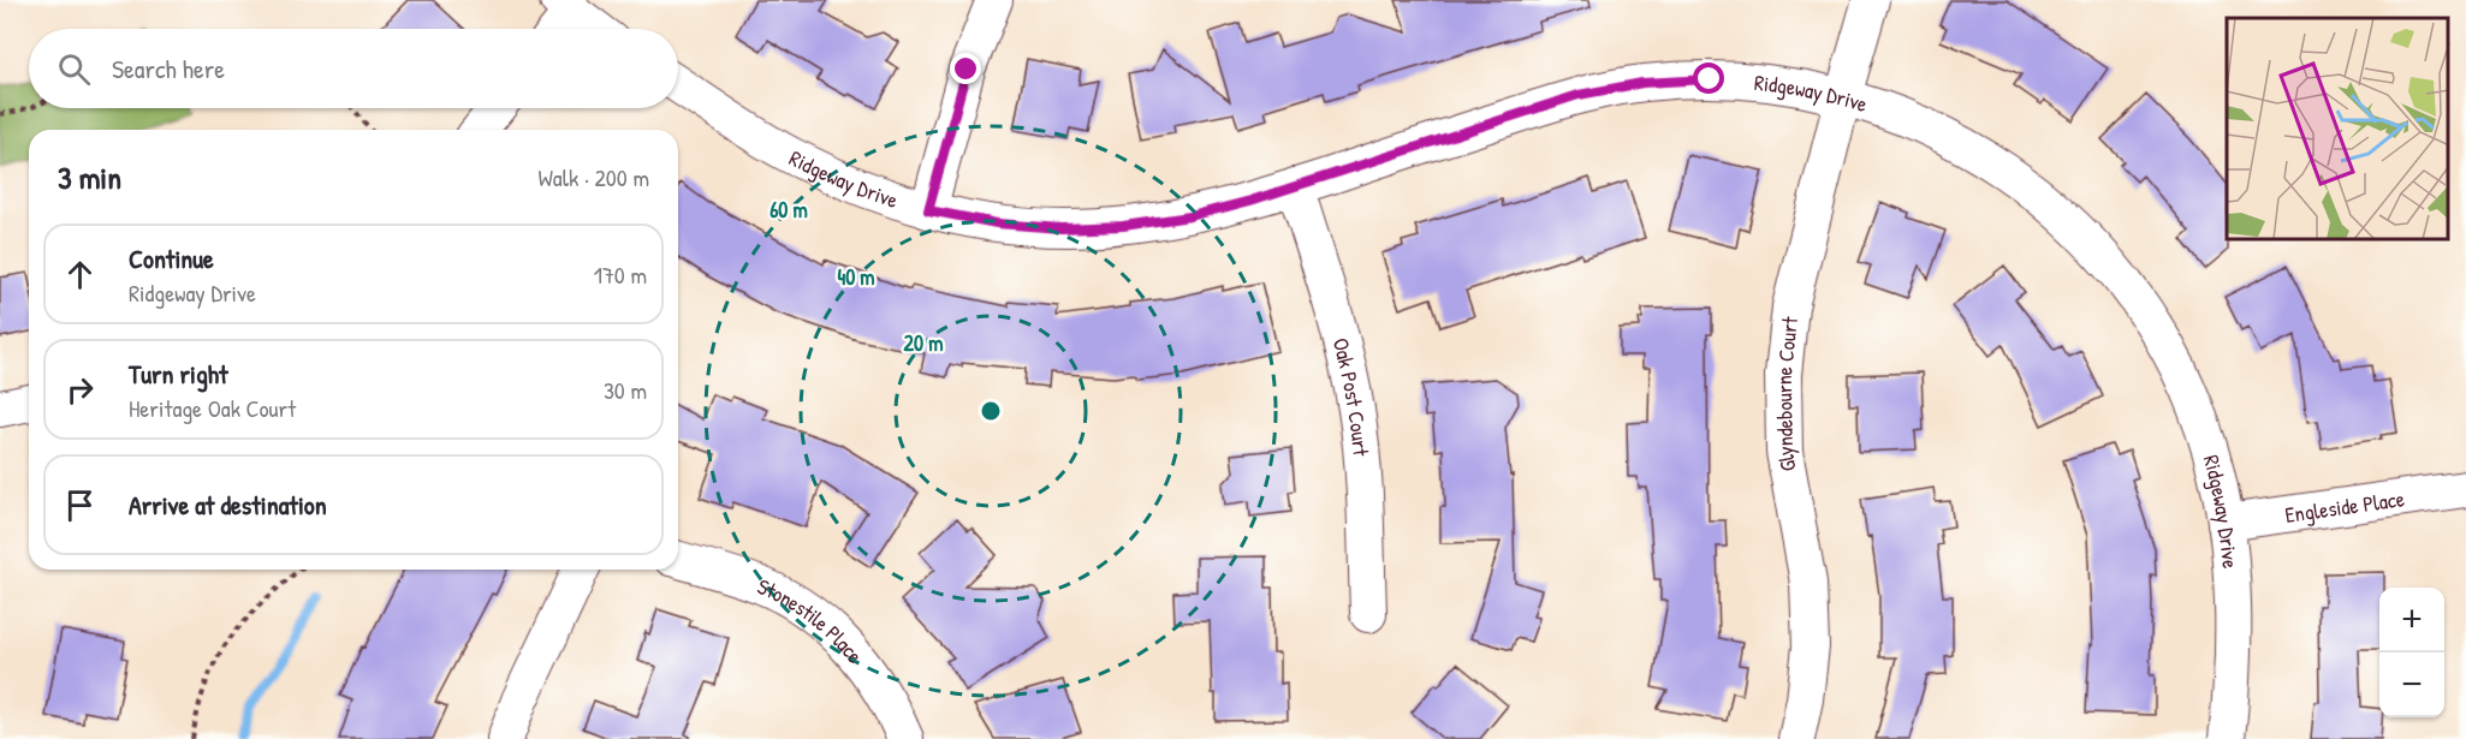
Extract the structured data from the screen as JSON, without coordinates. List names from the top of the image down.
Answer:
{
  "streets": {
    "street": [
      "Ridgeway Drive",
      "Glyndebourne Court",
      "Oak Post Court",
      "Engleside Place",
      "Stonestile Place"
    ]
  },
  "crossings": [
    ["Ridgeway Drive", "Glyndebourne Court"],
    ["Ridgeway Drive", "Oak Post Court"],
    ["Ridgeway Drive", "Engleside Place"]
  ],
  "page": {
    "search": "Search here",
    "heading": ["3 min", "Walk · 200 m"],
    "list": [
      ["Continue", "Ridgeway Drive", "170 m"],
      ["Turn right", "Heritage Oak Court", "30 m"],
      "Arrive at destination"
    ],
    "map_buttons": ["+", "−"]
  },
  "rings": ["60 m", "40 m", "20 m"]
}
